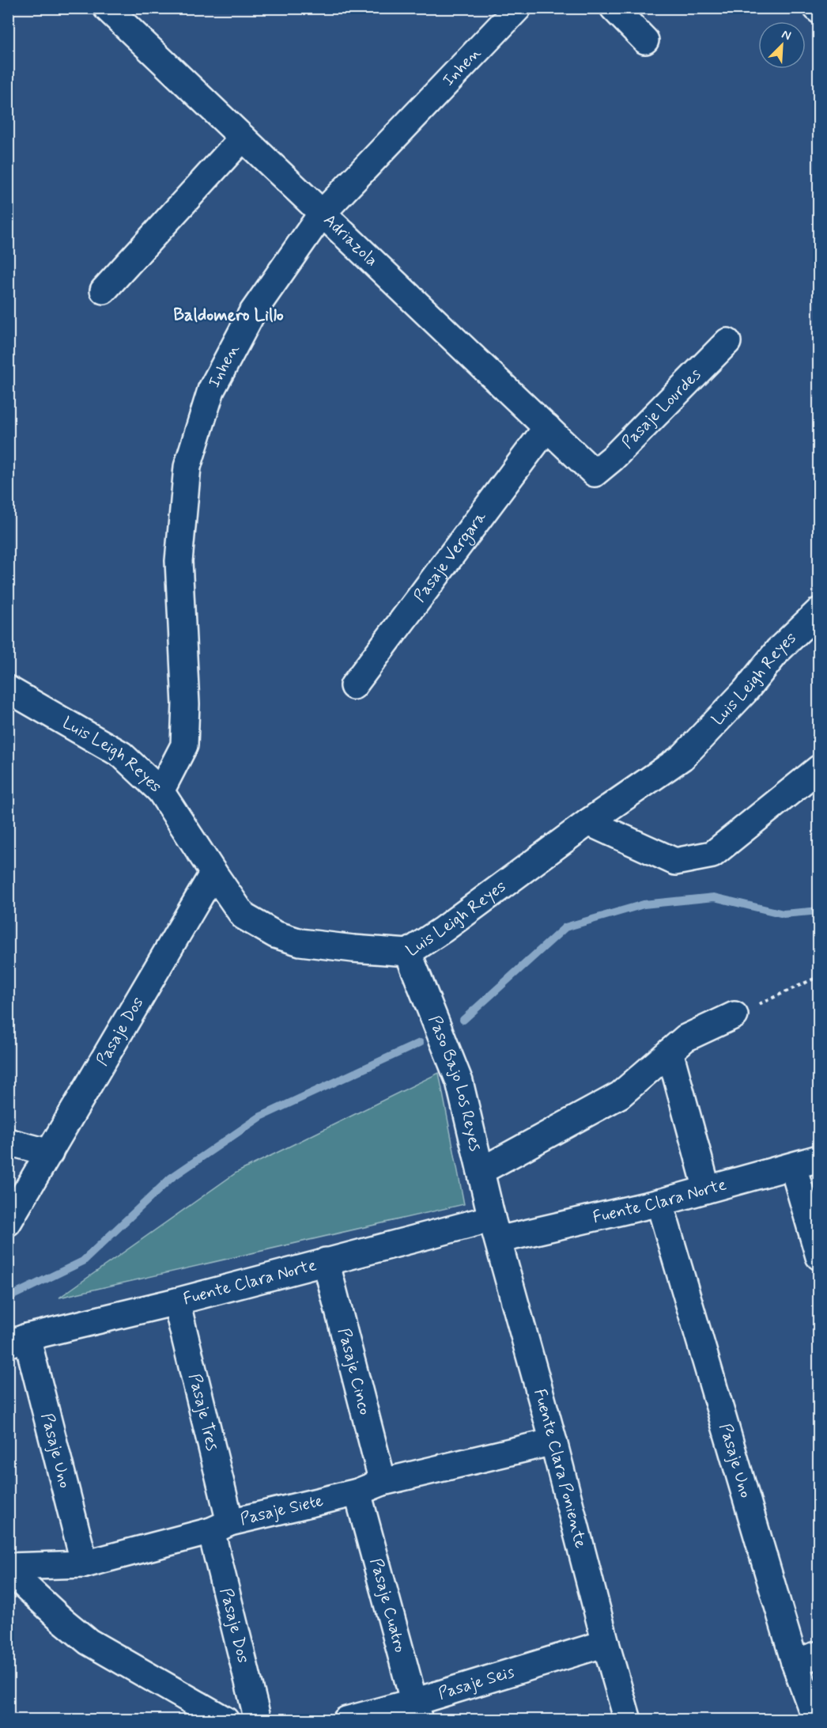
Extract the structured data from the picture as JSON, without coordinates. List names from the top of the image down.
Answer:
{
  "streets": {
    "street": [
      "Inhen",
      "Adriazola",
      "Pasaje Lourdes",
      "Pasaje Vergara",
      "Luis Leigh Reyes",
      "Pasaje Dos",
      "Paso Bajo Los Reyes",
      "Fuente Clara Norte",
      "Pasaje Cinco",
      "Pasaje Tres",
      "Pasaje Uno",
      "Fuente Clara Poniente",
      "Pasaje Siete",
      "Pasaje Cuatro",
      "Pasaje Seis"
    ]
  },
  "crossings": [
    ["Inhen", "Adriazola"],
    ["Inhen", "Luis Leigh Reyes"],
    ["Adriazola", "Pasaje Lourdes"],
    ["Adriazola", "Pasaje Vergara"],
    ["Luis Leigh Reyes", "Pasaje Dos"],
    ["Luis Leigh Reyes", "Paso Bajo Los Reyes"],
    ["Pasaje Dos", "Pasaje Tres"],
    ["Pasaje Dos", "Pasaje Siete"],
    ["Paso Bajo Los Reyes", "Fuente Clara Norte"],
    ["Paso Bajo Los Reyes", "Fuente Clara Poniente"],
    ["Fuente Clara Norte", "Pasaje Cinco"],
    ["Fuente Clara Norte", "Pasaje Tres"],
    ["Fuente Clara Norte", "Pasaje Uno"],
    ["Fuente Clara Norte", "Fuente Clara Poniente"],
    ["Pasaje Cinco", "Pasaje Siete"],
    ["Pasaje Tres", "Pasaje Siete"],
    ["Pasaje Uno", "Pasaje Siete"],
    ["Fuente Clara Poniente", "Pasaje Siete"],
    ["Fuente Clara Poniente", "Pasaje Seis"],
    ["Pasaje Siete", "Pasaje Cuatro"],
    ["Pasaje Cuatro", "Pasaje Seis"]
  ],
  "districts": ["Baldomero Lillo"],
  "north": "top right"
}
